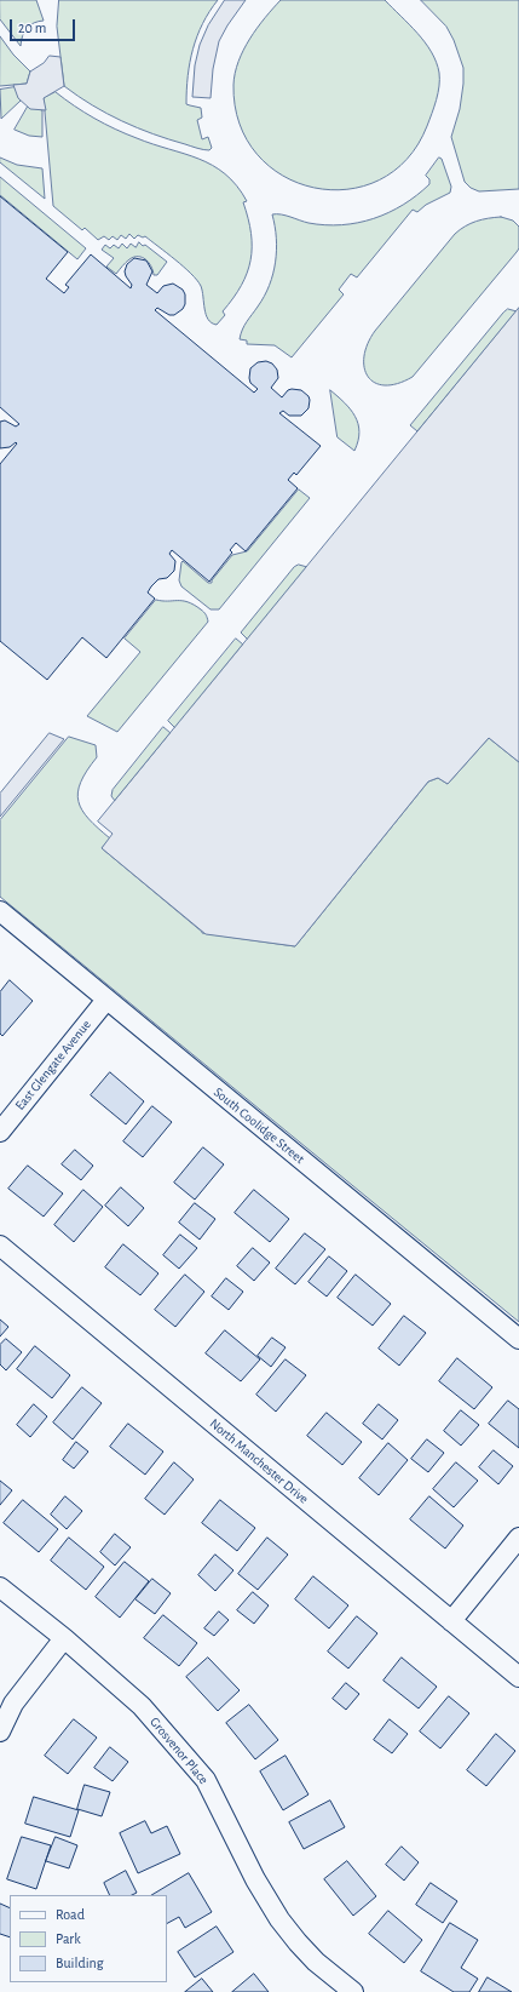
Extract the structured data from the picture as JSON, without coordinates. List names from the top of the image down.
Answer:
{
  "streets": {
    "street": [
      "East Glengate Avenue",
      "South Coolidge Street",
      "North Manchester Drive",
      "Grosvenor Place"
    ]
  },
  "crossings": [
    ["East Glengate Avenue", "South Coolidge Street"]
  ],
  "legend": ["Road", "Park", "Building"],
  "scale_bar": "20 m"
}
